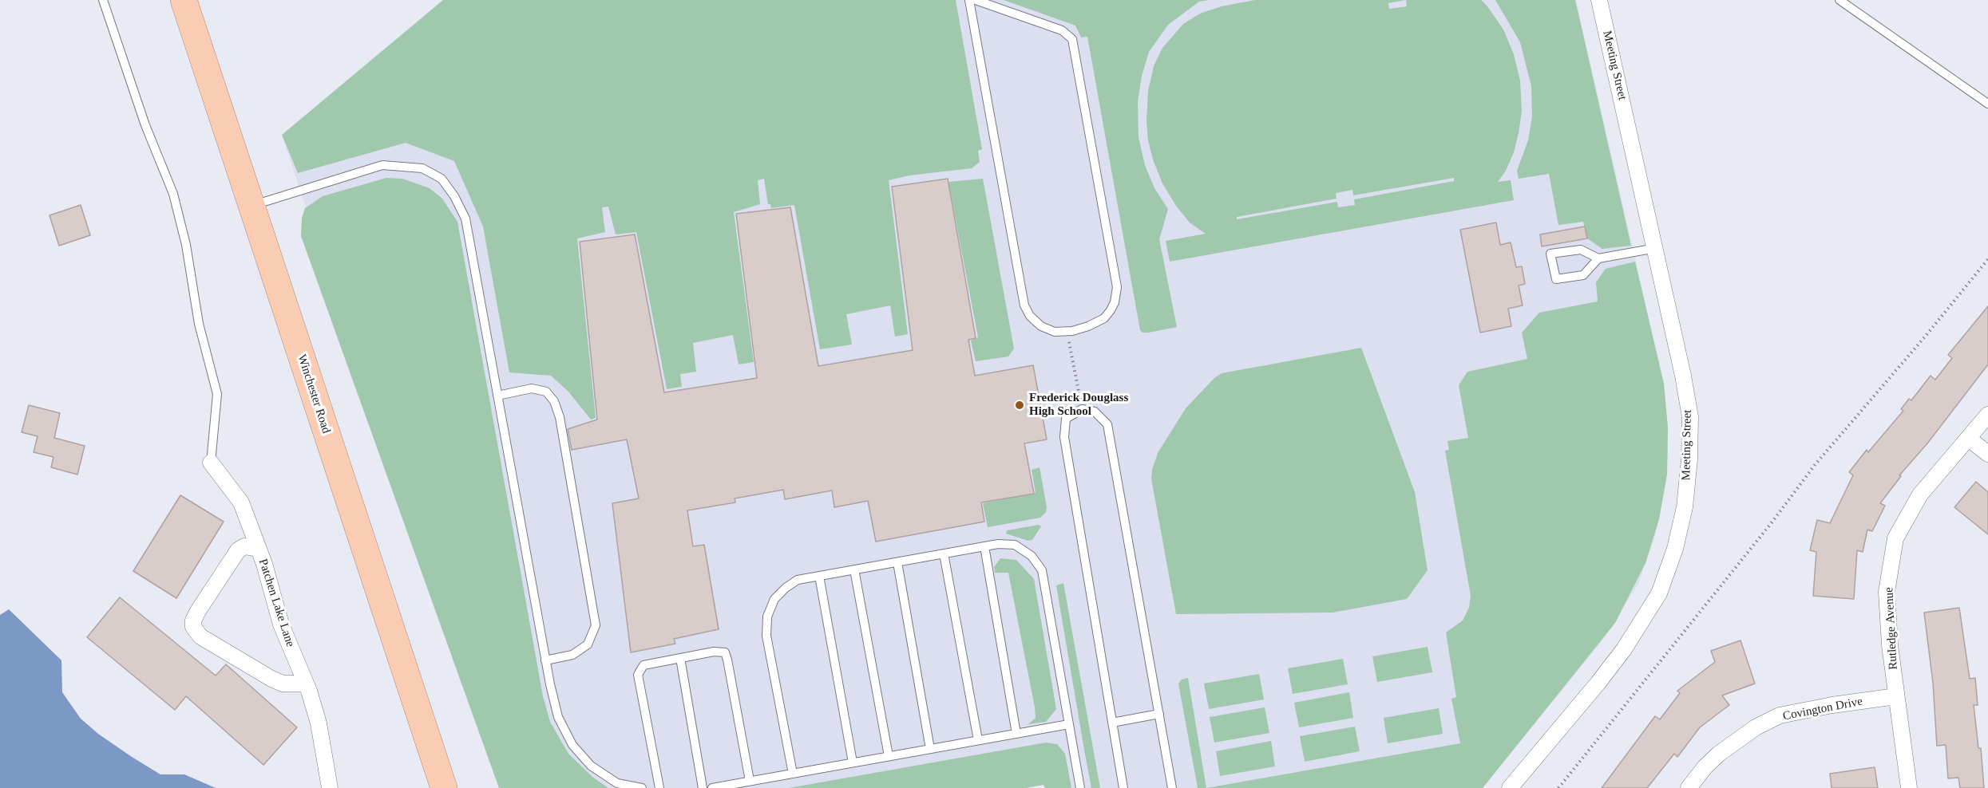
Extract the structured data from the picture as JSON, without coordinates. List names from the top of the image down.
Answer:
{
  "streets": {
    "highway": ["Winchester Road"],
    "street": [
      "Meeting Street",
      "Patchen Lake Lane",
      "Rutledge Avenue",
      "Covington Drive"
    ]
  },
  "crossings": [
    ["Rutledge Avenue", "Covington Drive"]
  ],
  "places": ["Frederick Douglass High School"]
}
